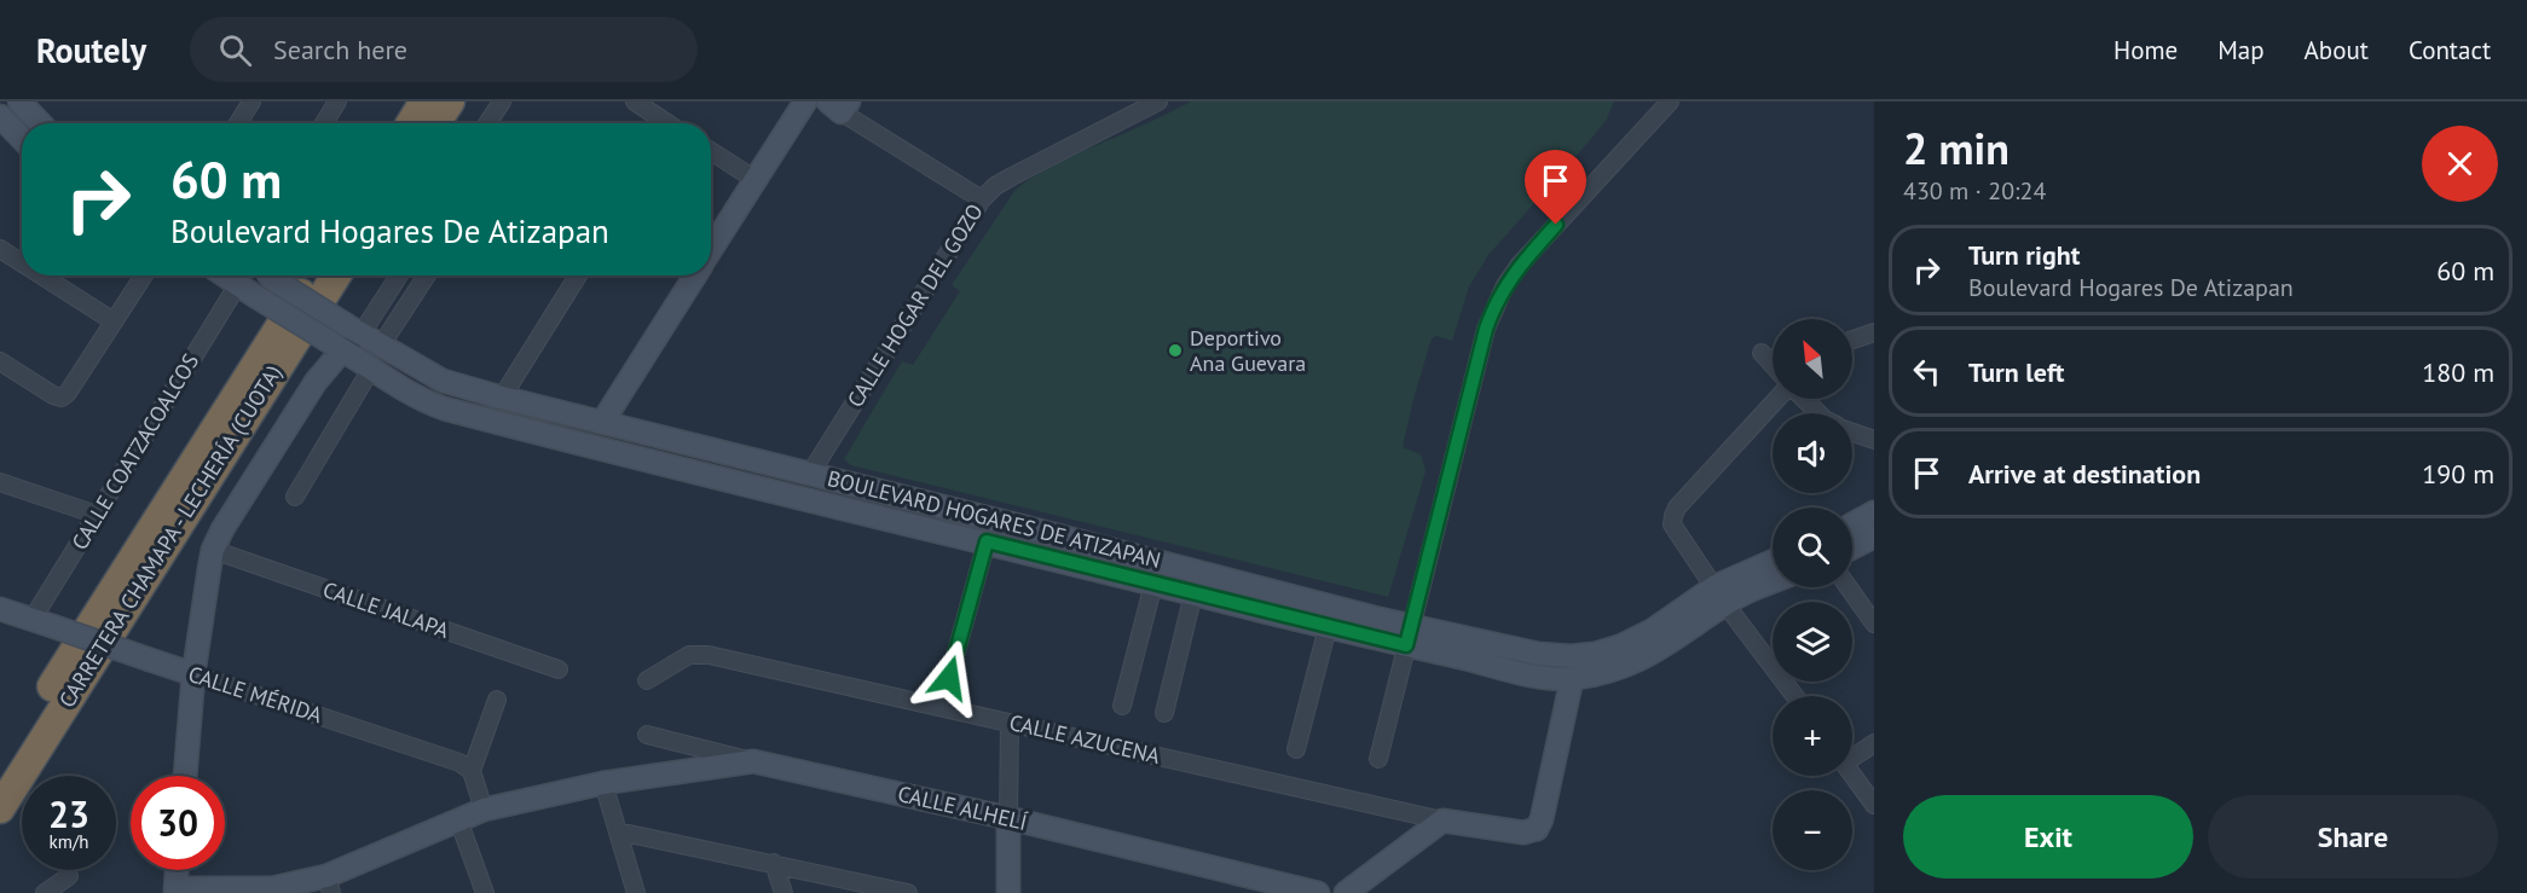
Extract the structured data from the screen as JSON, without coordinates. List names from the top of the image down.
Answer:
{
  "streets": {
    "highway": ["CARRETERA CHAMAPA - LECHERÍA (CUOTA)"],
    "street": [
      "CALLE HOGAR DEL GOZO",
      "CALLE COATZACOALCOS",
      "BOULEVARD HOGARES DE ATIZAPAN",
      "CALLE JALAPA",
      "CALLE MÉRIDA",
      "CALLE AZUCENA",
      "CALLE ALHELÍ"
    ]
  },
  "crossings": [
    ["CALLE HOGAR DEL GOZO", "BOULEVARD HOGARES DE ATIZAPAN"],
    ["CALLE COATZACOALCOS", "BOULEVARD HOGARES DE ATIZAPAN"],
    ["CALLE COATZACOALCOS", "CALLE MÉRIDA"]
  ],
  "places": ["Deportivo Ana Guevara"],
  "north": "top left",
  "page": {
    "header": "Routely",
    "search": "Search here",
    "nav": [
      "Home",
      "Map",
      "About",
      "Contact"
    ],
    "heading": ["2 min", "430 m · 20:24"],
    "turn": ["60 m", "Boulevard Hogares De Atizapan"],
    "list": [
      {
        "name": "Turn right",
        "note": "Boulevard Hogares De Atizapan",
        "value": "60 m"
      },
      {
        "name": "Turn left",
        "value": "180 m"
      },
      {
        "name": "Arrive at destination",
        "value": "190 m"
      }
    ],
    "map_buttons": ["+", "−"],
    "speed": "23 km/h",
    "limit": "30",
    "buttons": ["Exit", "Share"]
  }
}
